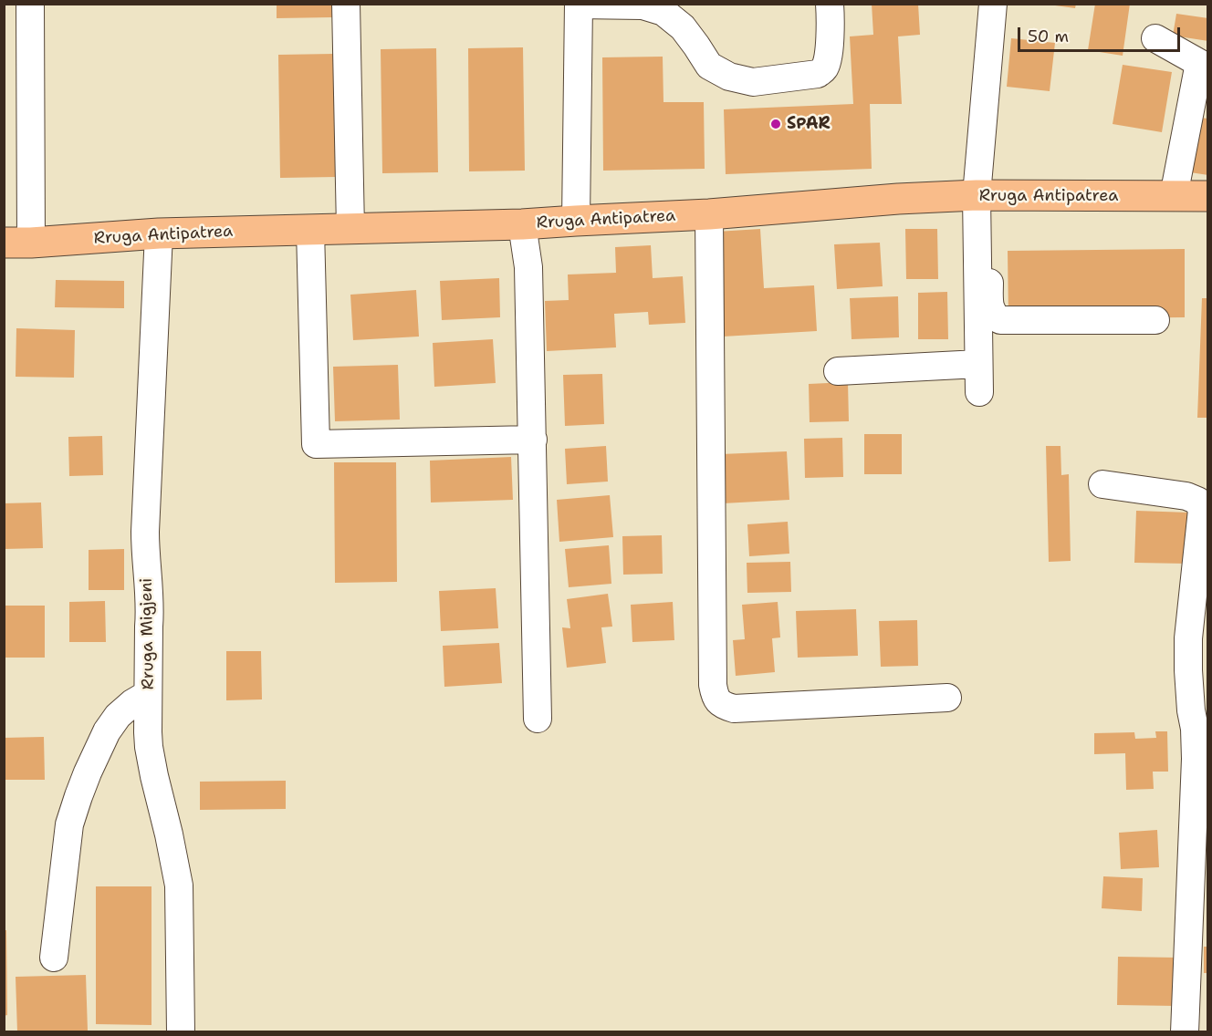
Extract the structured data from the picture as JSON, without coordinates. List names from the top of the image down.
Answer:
{
  "streets": {
    "main road": ["Rruga Antipatrea"],
    "street": ["Rruga Migjeni"]
  },
  "crossings": [
    ["Rruga Antipatrea", "Rruga Migjeni"]
  ],
  "places": ["SPAR"],
  "scale_bar": "50 m"
}
